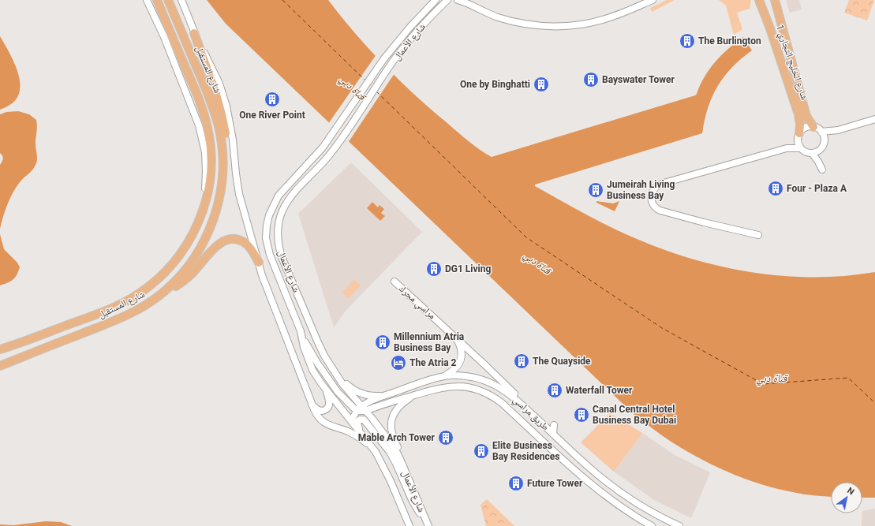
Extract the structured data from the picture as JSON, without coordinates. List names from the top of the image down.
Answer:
{
  "streets": {
    "main road": ["شارع الخليج التجاري 1", "شارع المستقبل"],
    "street": ["شارع الأعمال", "مراسي محرك", "طريق مراسي"]
  },
  "crossings": [
    ["شارع الأعمال", "طريق مراسي"],
    ["مراسي محرك", "طريق مراسي"]
  ],
  "water": ["قناة دبي"],
  "places": {
    "building": [
      "The Burlington",
      "Bayswater Tower",
      "One by Binghatti",
      "One River Point",
      "Four - Plaza A",
      "Jumeirah Living Business Bay",
      "DG1 Living",
      "Millennium Atria Business Bay",
      "The Quayside",
      "Waterfall Tower",
      "Canal Central Hotel Business Bay Dubai",
      "Mable Arch Tower",
      "Elite Business Bay Residences",
      "Future Tower"
    ],
    "hotel": ["The Atria 2"]
  },
  "north": "top right"
}
